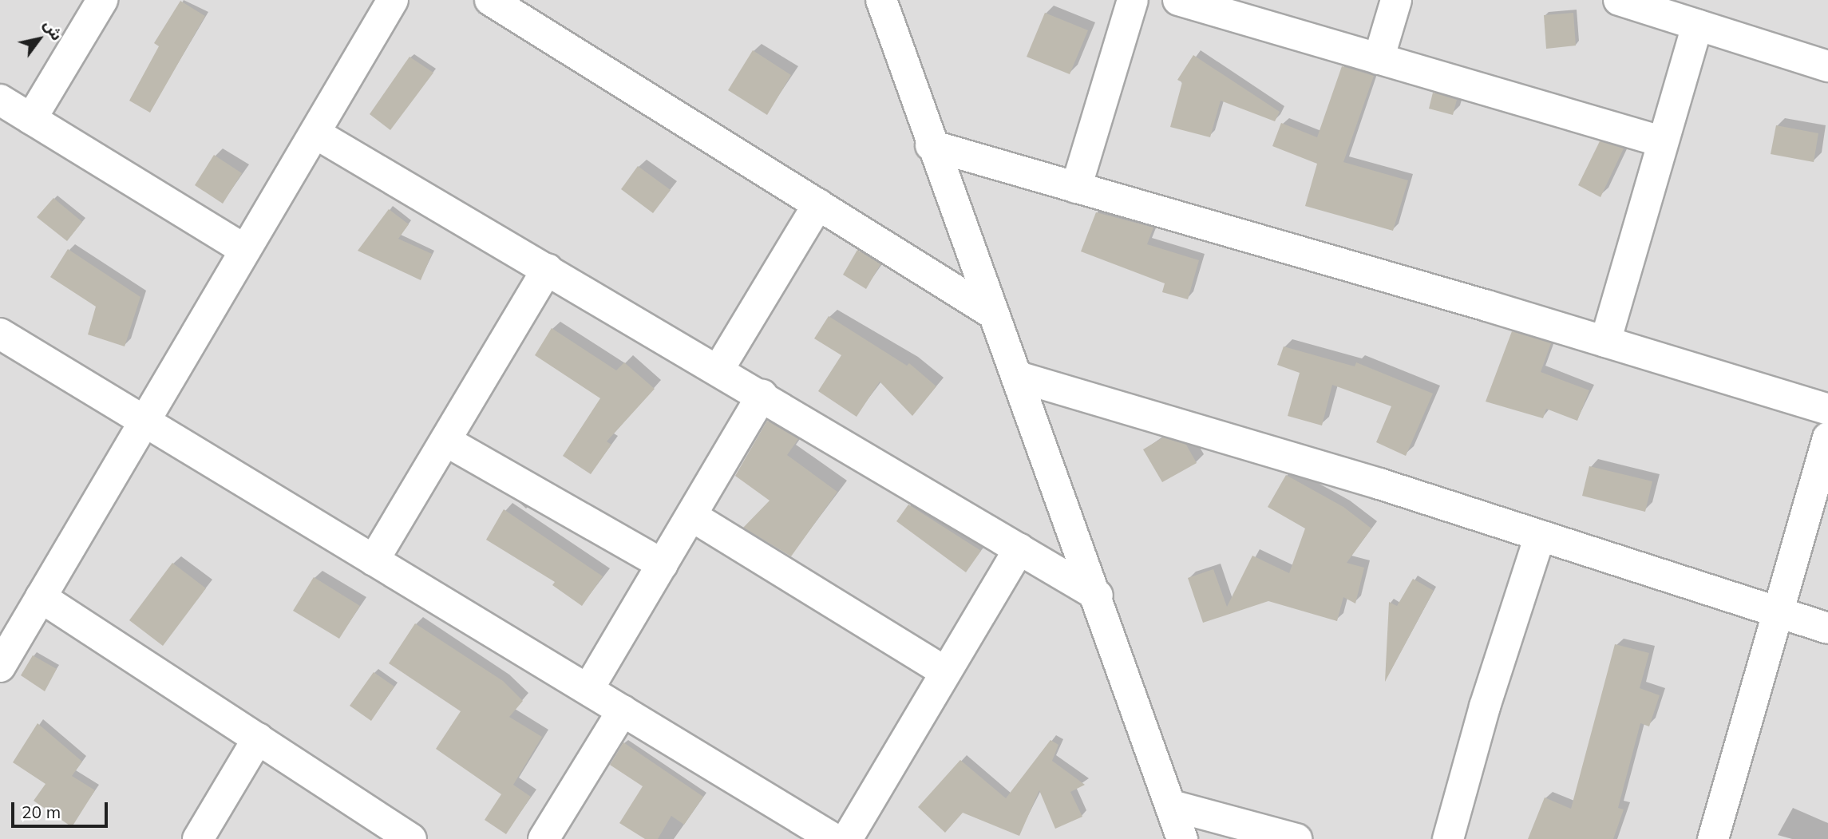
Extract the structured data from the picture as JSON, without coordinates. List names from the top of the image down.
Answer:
{
  "scale_bar": "20 m",
  "north": "top right"
}
